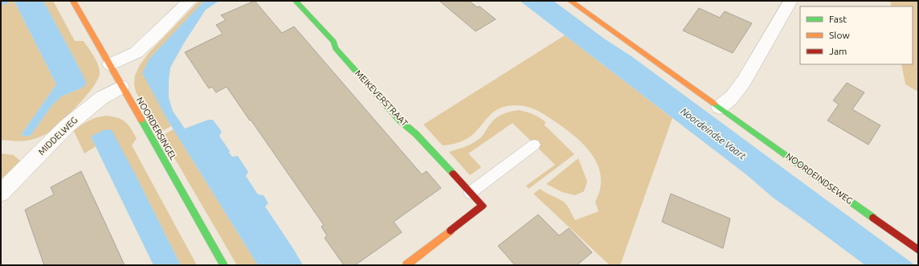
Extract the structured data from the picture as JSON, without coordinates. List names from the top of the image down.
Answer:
{
  "streets": {
    "street": [
      "MEIKEVERSTRAAT",
      "NOORDERSINGEL",
      "MIDDELWEG",
      "NOORDEINDSEWEG"
    ]
  },
  "crossings": [
    ["NOORDERSINGEL", "MIDDELWEG"]
  ],
  "water": ["Noordeindse Vaart"],
  "legend": ["Fast", "Slow", "Jam"]
}
